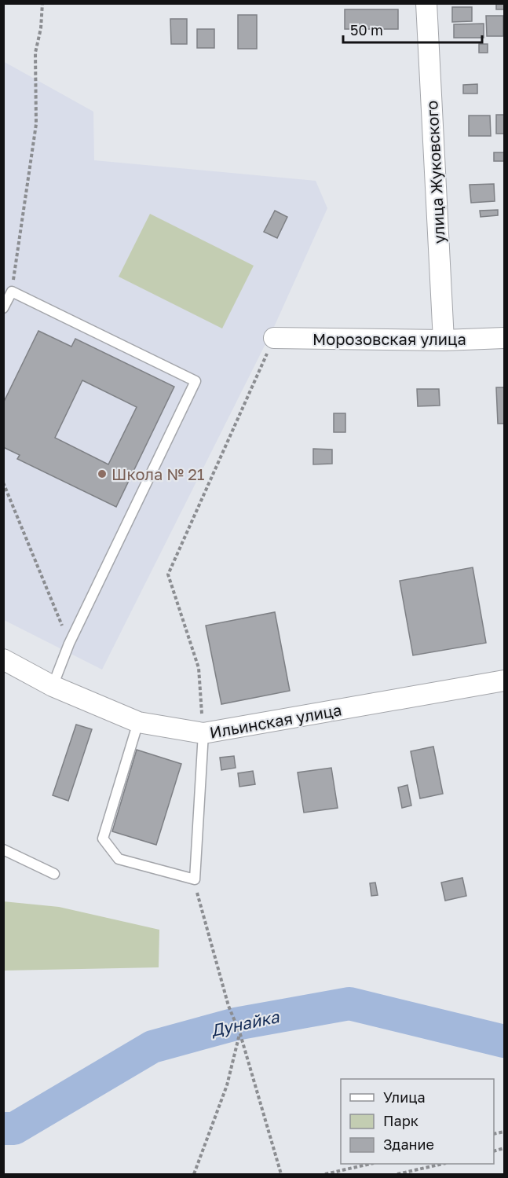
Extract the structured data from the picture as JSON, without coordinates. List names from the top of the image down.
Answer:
{
  "streets": {
    "street": ["улица Жуковского", "Морозовская улица", "Ильинская улица"]
  },
  "crossings": [
    ["улица Жуковского", "Морозовская улица"]
  ],
  "water": ["Дунайка"],
  "places": ["Школа № 21"],
  "legend": ["Улица", "Парк", "Здание"],
  "scale_bar": "50 m"
}
